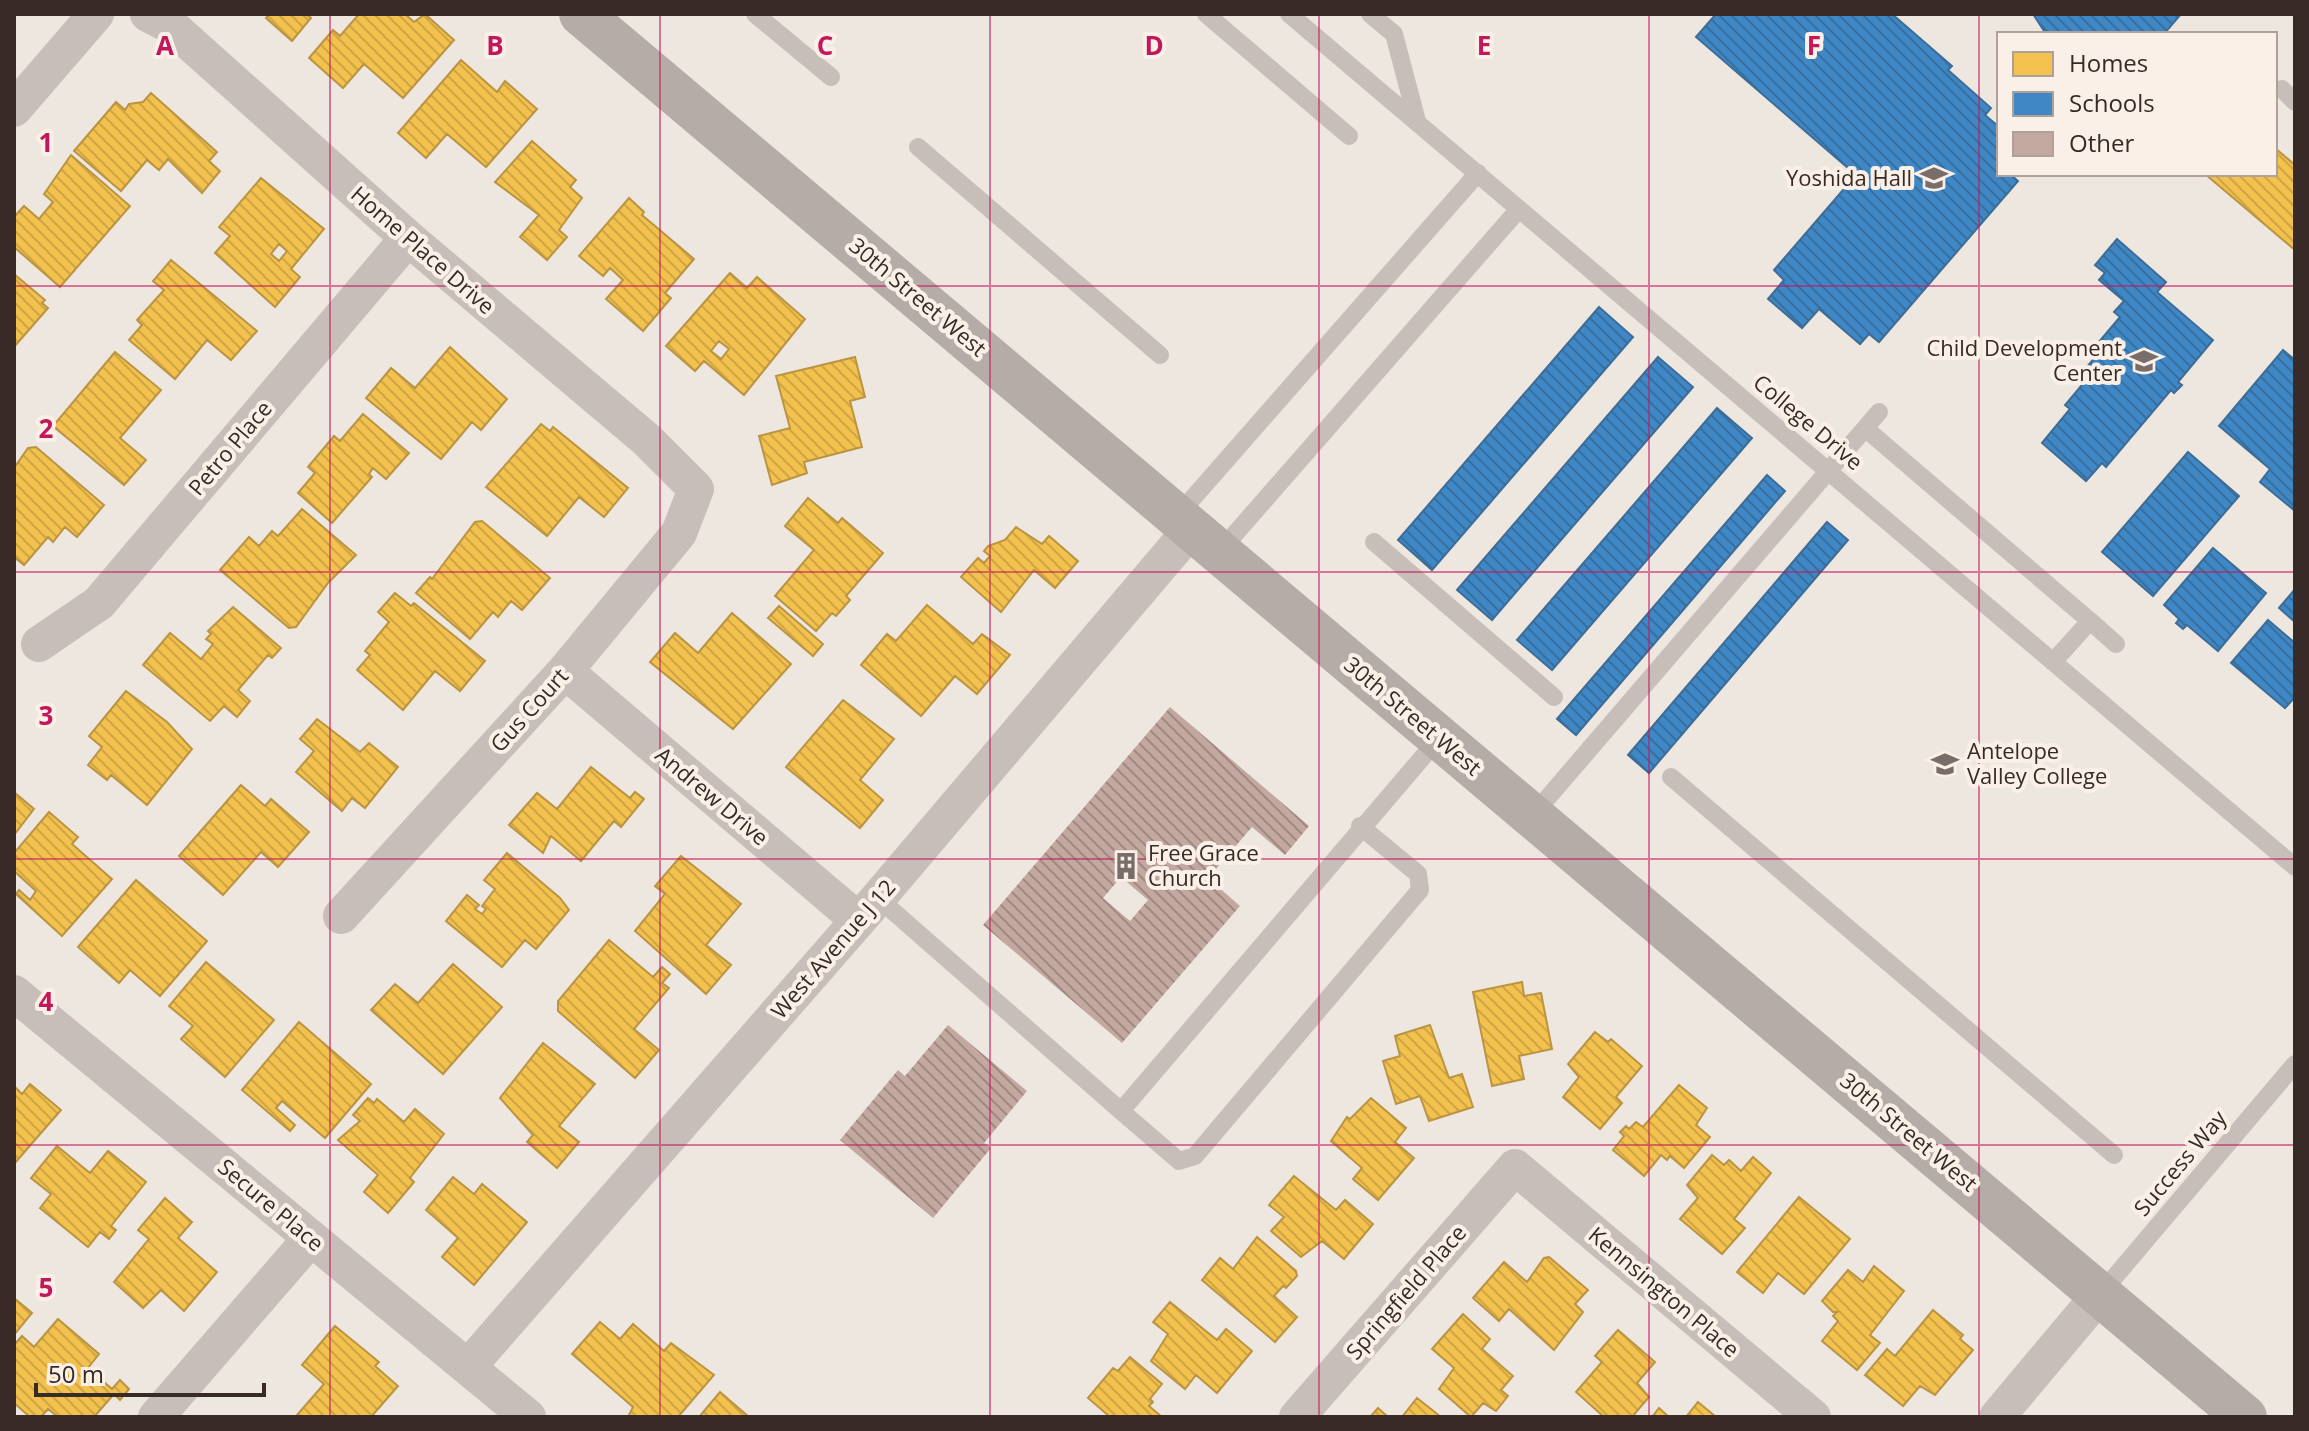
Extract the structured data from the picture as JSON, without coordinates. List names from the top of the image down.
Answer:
{
  "streets": {
    "main road": ["30th Street West"],
    "street": [
      "Home Place Drive",
      "Petro Place",
      "Gus Court",
      "Andrew Drive",
      "West Avenue J 12",
      "Secure Place",
      "Springfield Place",
      "Kennsington Place"
    ],
    "lane": ["College Drive", "Success Way"]
  },
  "crossings": [
    ["Home Place Drive", "Petro Place"],
    ["Home Place Drive", "Gus Court"],
    ["30th Street West", "West Avenue J 12"],
    ["30th Street West", "Success Way"],
    ["Gus Court", "Andrew Drive"],
    ["Andrew Drive", "West Avenue J 12"],
    ["West Avenue J 12", "Secure Place"],
    ["Springfield Place", "Kennsington Place"]
  ],
  "places": {
    "school or university": ["Yoshida Hall", "Child Development Center", "Antelope Valley College"],
    "building": ["Free Grace Church"]
  },
  "legend": ["Homes", "Schools", "Other"],
  "scale_bar": "50 m",
  "grid": {
    "columns": [
      "A",
      "B",
      "C",
      "D",
      "E",
      "F"
    ],
    "rows": [
      "1",
      "2",
      "3",
      "4",
      "5"
    ]
  }
}
